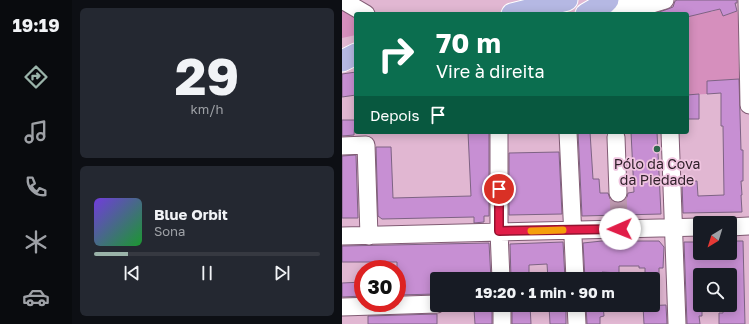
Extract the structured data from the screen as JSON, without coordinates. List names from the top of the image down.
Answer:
{
  "places": ["Pólo da Cova da Piedade"],
  "north": "bottom left",
  "page": {
    "tabs": "19:19",
    "tile": ["29", "km/h"],
    "turn": ["70 m", "Vire à direita"],
    "then": "Depois",
    "song": ["Blue Orbit", "Sona"],
    "limit": "30",
    "trip": "19:20 · 1 min · 90 m"
  }
}
